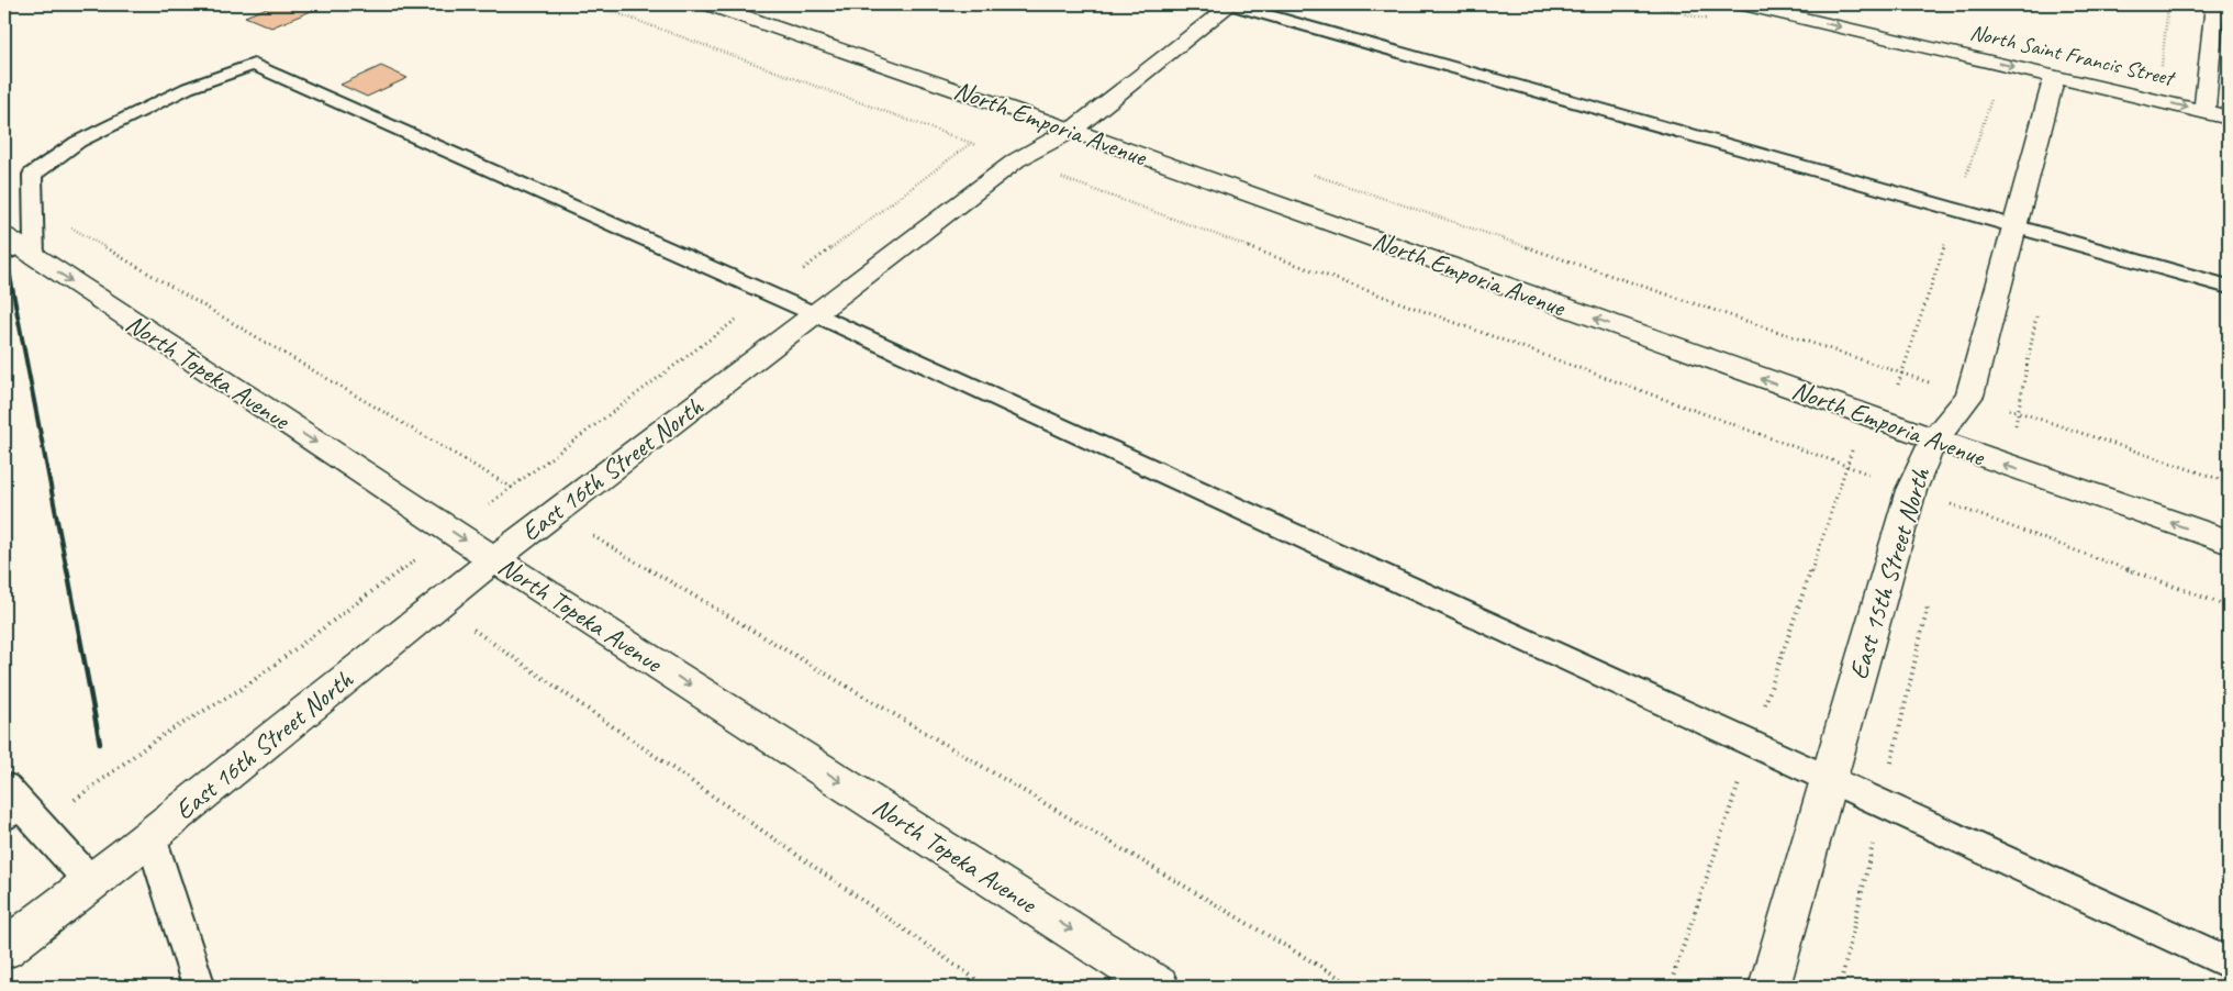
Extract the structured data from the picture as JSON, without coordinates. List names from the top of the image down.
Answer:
{
  "streets": {
    "street": [
      "North Saint Francis Street",
      "North Emporia Avenue",
      "North Topeka Avenue",
      "East 16th Street North",
      "East 15th Street North"
    ]
  },
  "crossings": [
    ["North Saint Francis Street", "East 15th Street North"],
    ["North Emporia Avenue", "East 16th Street North"],
    ["North Emporia Avenue", "East 15th Street North"],
    ["North Topeka Avenue", "East 16th Street North"]
  ],
  "one_way": ["North Saint Francis Street", "North Emporia Avenue", "North Topeka Avenue"]
}
